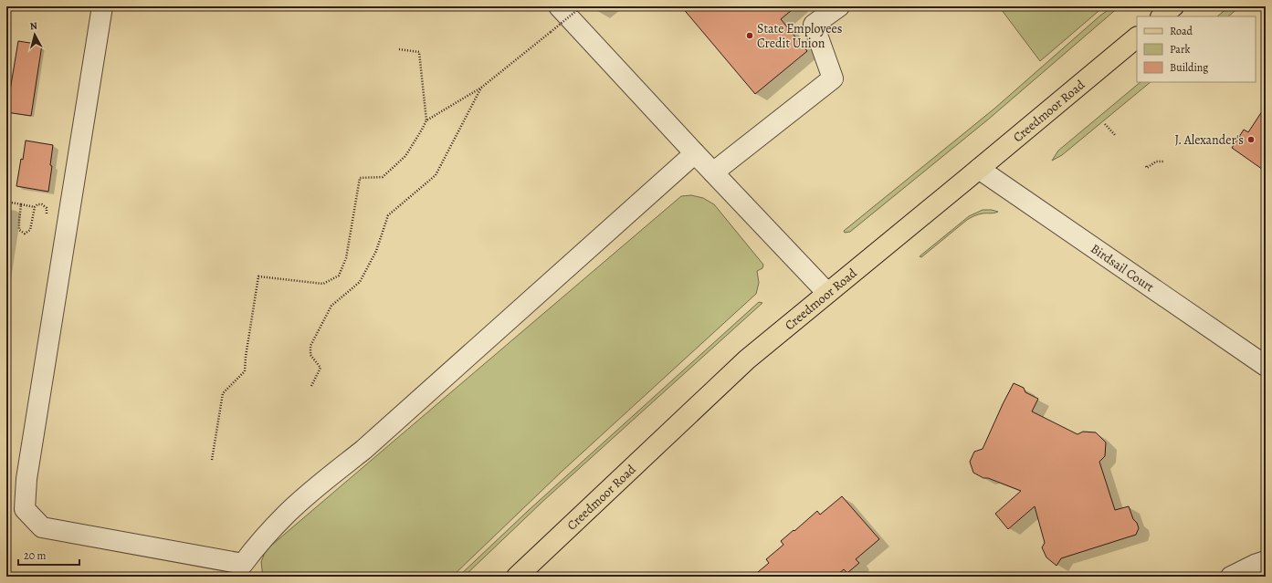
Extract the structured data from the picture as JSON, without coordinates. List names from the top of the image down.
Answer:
{
  "streets": {
    "main road": ["Creedmoor Road"],
    "street": ["Birdsail Court"]
  },
  "crossings": [
    ["Creedmoor Road", "Birdsail Court"]
  ],
  "places": ["State Employees Credit Union", "J. Alexander's"],
  "legend": ["Road", "Park", "Building"],
  "scale_bar": "20 m",
  "north": "top"
}
